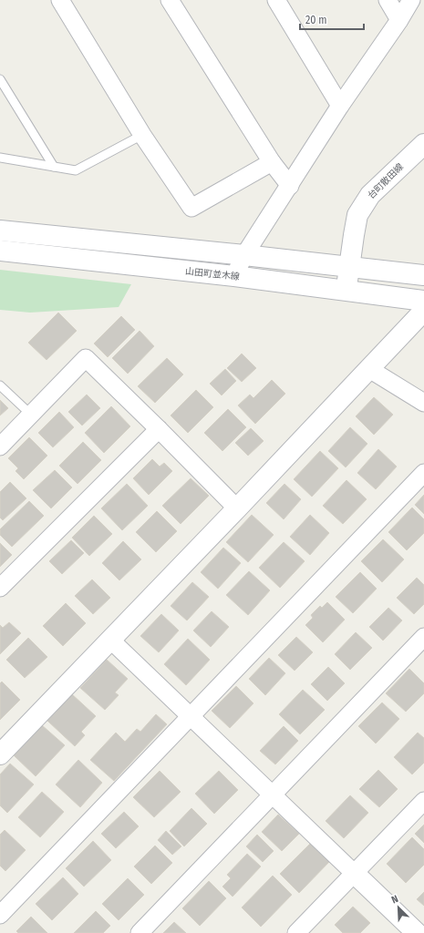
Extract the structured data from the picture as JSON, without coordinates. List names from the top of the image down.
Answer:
{
  "streets": {
    "street": ["台町散田線", "山田町並木線"]
  },
  "crossings": [
    ["台町散田線", "山田町並木線"]
  ],
  "scale_bar": "20 m",
  "north": "top left"
}
